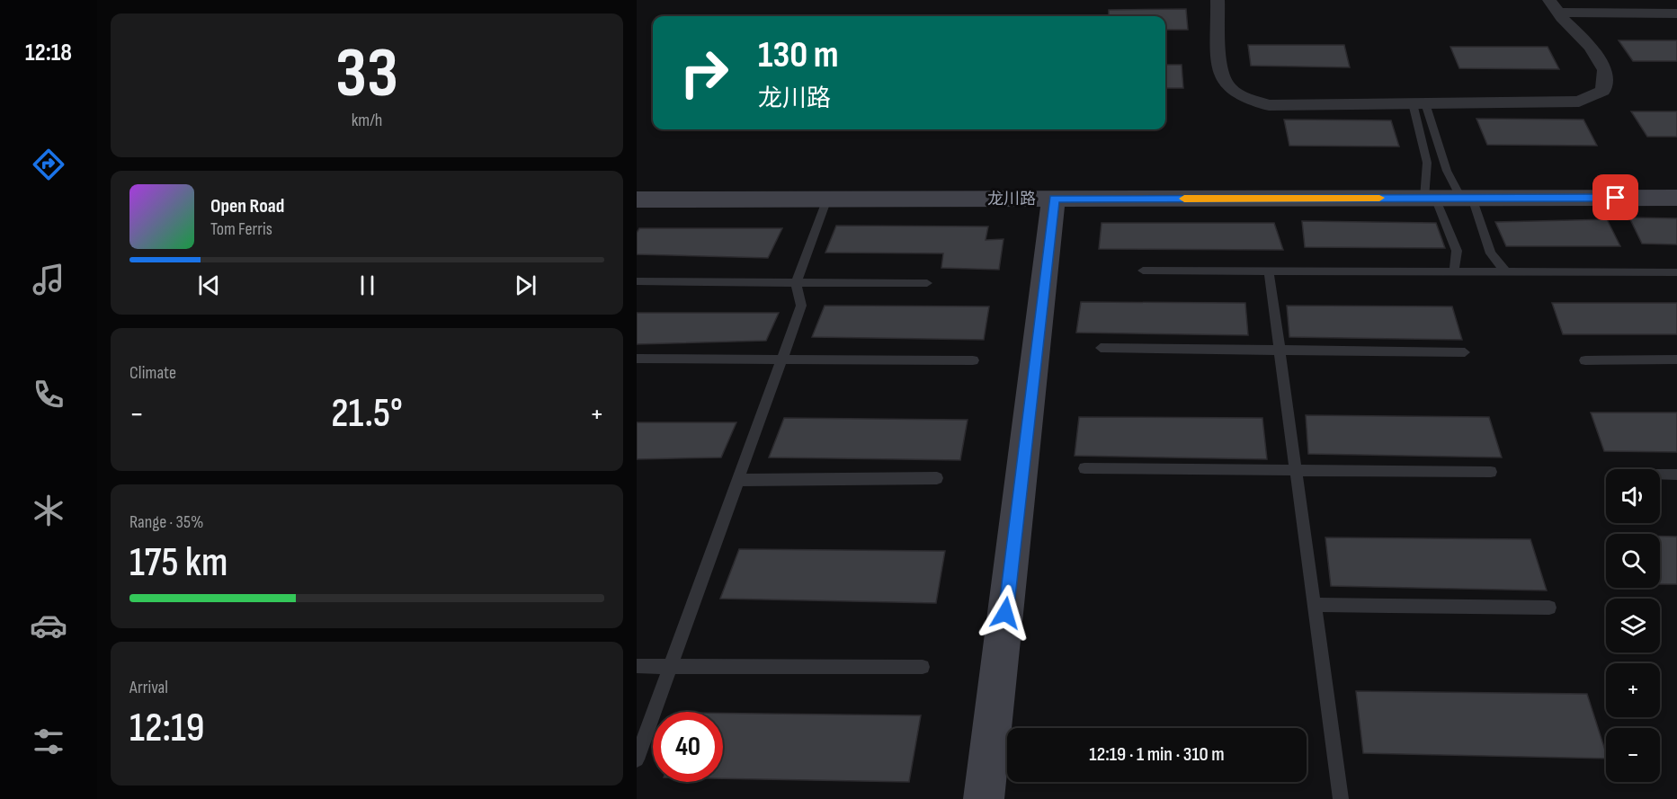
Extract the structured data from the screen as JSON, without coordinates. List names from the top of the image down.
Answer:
{
  "streets": {
    "street": ["龙川路"]
  },
  "page": {
    "tabs": "12:18",
    "tile": [
      ["33", "km/h"],
      "Climate",
      ["Range · 35%", "175 km"],
      ["Arrival", "12:19"]
    ],
    "turn": ["130 m", "龙川路"],
    "song": ["Open Road", "Tom Ferris"],
    "heat": ["−", "21.5°", "+"],
    "map_buttons": ["+", "−"],
    "limit": "40",
    "trip": "12:19 · 1 min · 310 m"
  }
}
